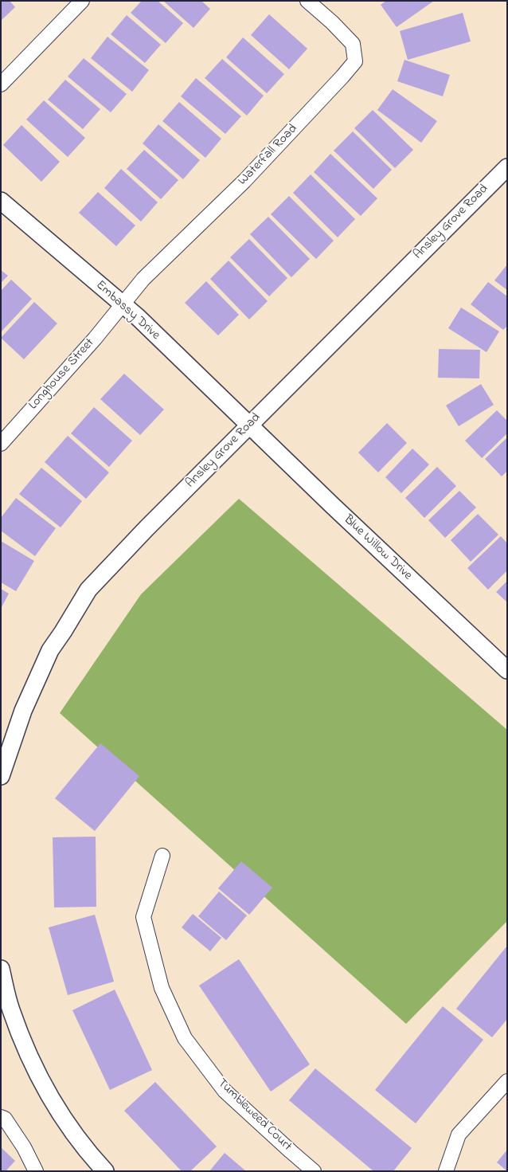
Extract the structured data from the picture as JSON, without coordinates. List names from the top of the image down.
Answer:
{
  "streets": {
    "street": [
      "Waterfall Road",
      "Ansley Grove Road",
      "Embassy Drive",
      "Longhouse Street",
      "Blue Willow Drive",
      "Tumbleweed Court"
    ]
  },
  "crossings": [
    ["Waterfall Road", "Embassy Drive"],
    ["Waterfall Road", "Longhouse Street"],
    ["Ansley Grove Road", "Embassy Drive"],
    ["Ansley Grove Road", "Blue Willow Drive"],
    ["Embassy Drive", "Longhouse Street"],
    ["Embassy Drive", "Blue Willow Drive"]
  ]
}
